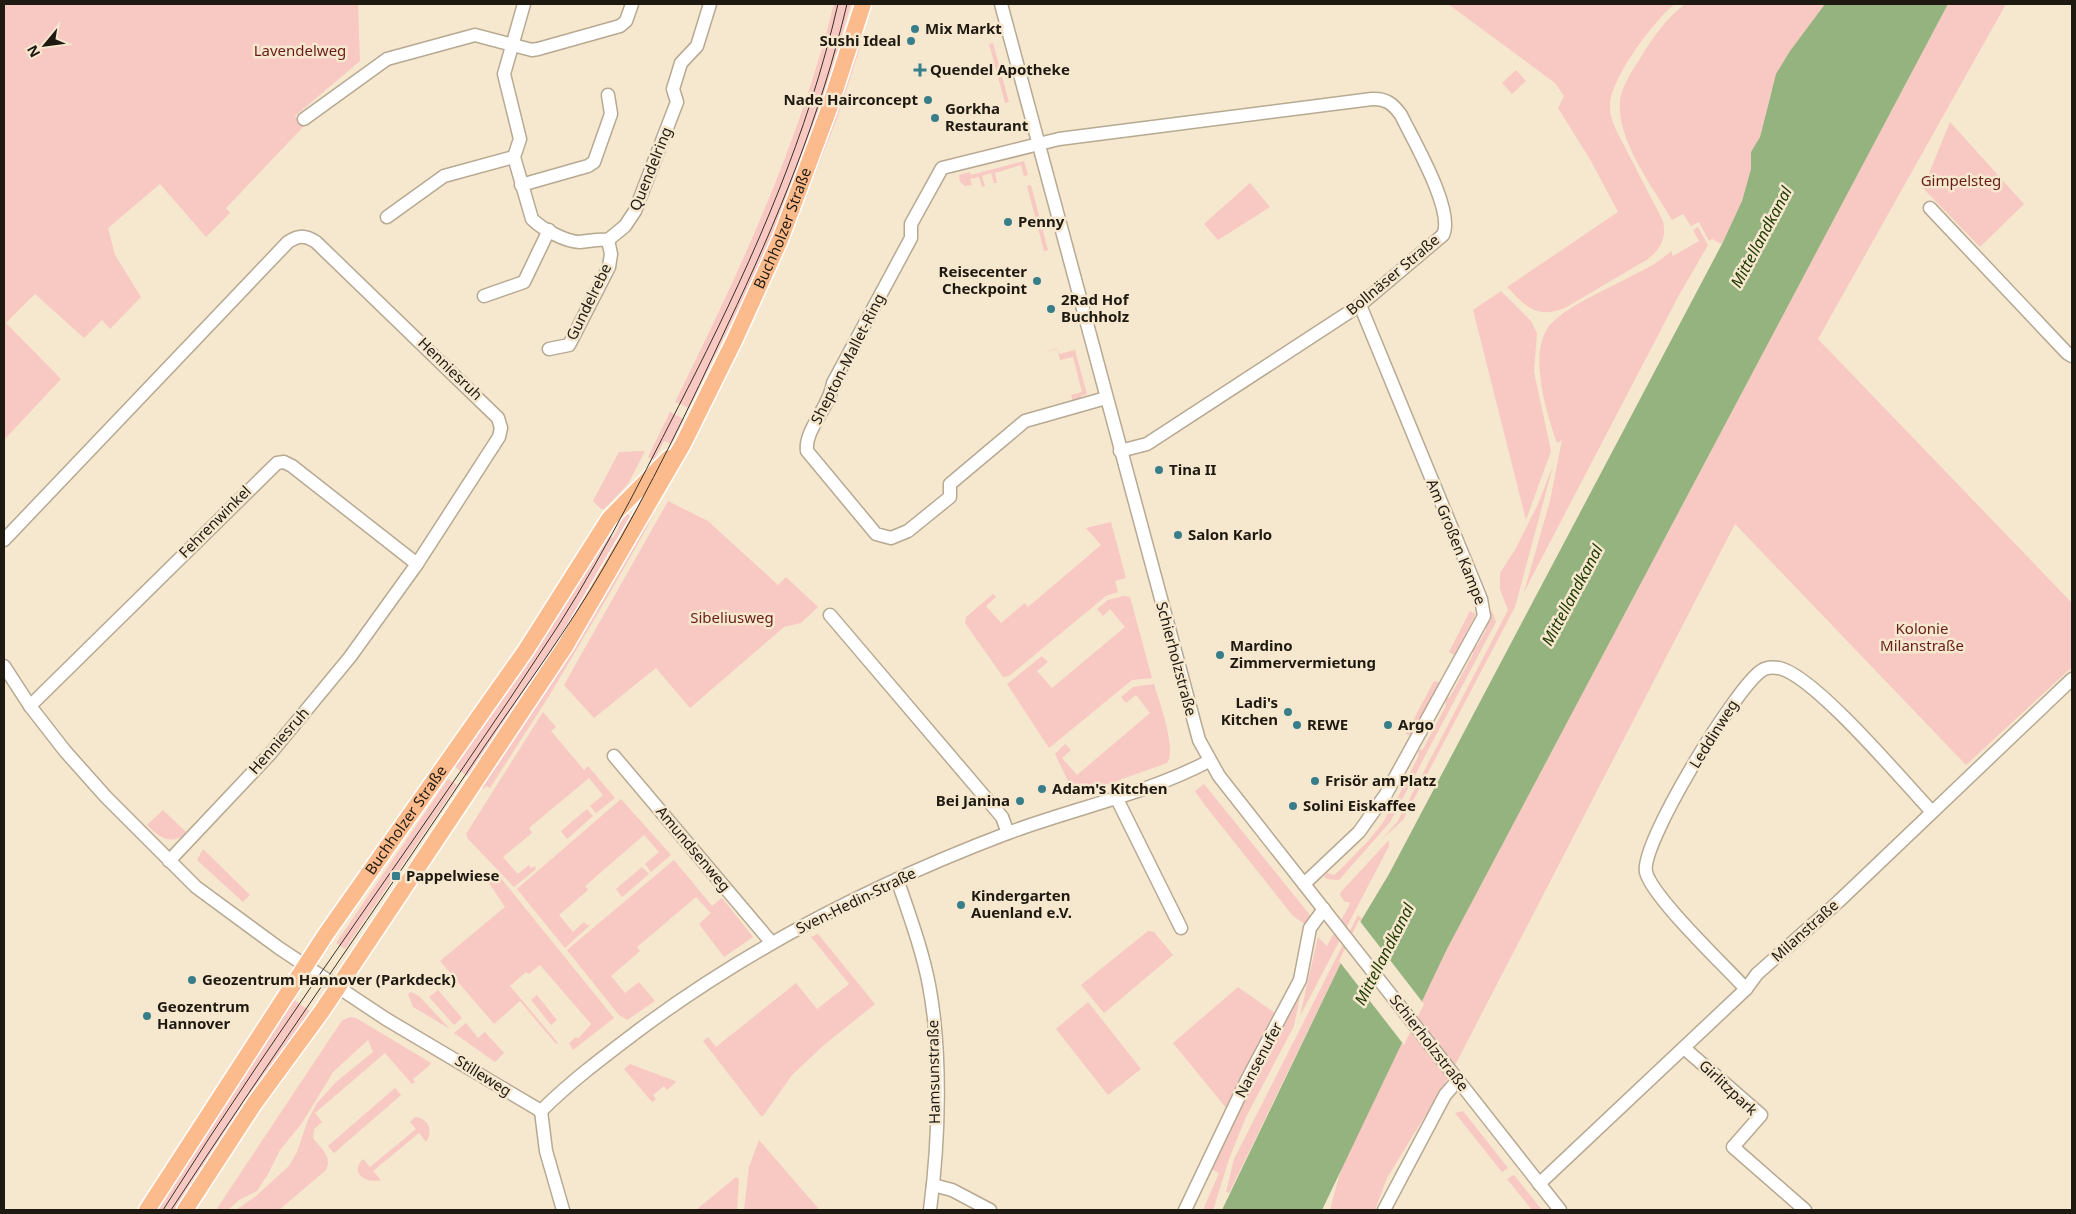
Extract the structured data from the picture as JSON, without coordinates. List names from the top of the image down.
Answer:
{
  "streets": {
    "main road": ["Buchholzer Straße"],
    "street": [
      "Quendelring",
      "Bollnäser Straße",
      "Gundelrebe",
      "Shepton-Mallet-Ring",
      "Henniesruh",
      "Fehrenwinkel",
      "Am Großen Kampe",
      "Schierholzstraße",
      "Leddinweg",
      "Amundsenweg",
      "Sven-Hedin-Straße",
      "Milanstraße",
      "Nansenufer",
      "Hamsunstraße",
      "Stilleweg",
      "Girlitzpark"
    ]
  },
  "crossings": [
    ["Quendelring", "Gundelrebe"],
    ["Buchholzer Straße", "Stilleweg"],
    ["Bollnäser Straße", "Shepton-Mallet-Ring"],
    ["Bollnäser Straße", "Am Großen Kampe"],
    ["Bollnäser Straße", "Schierholzstraße"],
    ["Shepton-Mallet-Ring", "Schierholzstraße"],
    ["Henniesruh", "Fehrenwinkel"],
    ["Am Großen Kampe", "Schierholzstraße"],
    ["Schierholzstraße", "Sven-Hedin-Straße"],
    ["Schierholzstraße", "Milanstraße"],
    ["Schierholzstraße", "Nansenufer"],
    ["Leddinweg", "Milanstraße"],
    ["Amundsenweg", "Sven-Hedin-Straße"],
    ["Sven-Hedin-Straße", "Hamsunstraße"],
    ["Sven-Hedin-Straße", "Stilleweg"],
    ["Milanstraße", "Girlitzpark"]
  ],
  "water": ["Mittellandkanal"],
  "parks": [
    "Lavendelweg",
    "Gimpelsteg",
    "Sibeliusweg",
    "Kolonie Milanstraße"
  ],
  "places": {
    "other": [
      "Mix Markt",
      "Sushi Ideal",
      "Nade Hairconcept",
      "Gorkha Restaurant",
      "Penny",
      "Reisecenter Checkpoint",
      "2Rad Hof Buchholz",
      "Tina II",
      "Salon Karlo",
      "Mardino Zimmervermietung",
      "Ladi's Kitchen",
      "REWE",
      "Argo",
      "Frisör am Platz",
      "Adam's Kitchen",
      "Bei Janina",
      "Solini Eiskaffee",
      "Kindergarten Auenland e.V.",
      "Geozentrum Hannover (Parkdeck)",
      "Geozentrum Hannover"
    ],
    "health": ["Quendel Apotheke"],
    "transit": ["Pappelwiese"]
  },
  "north": "bottom left"
}
